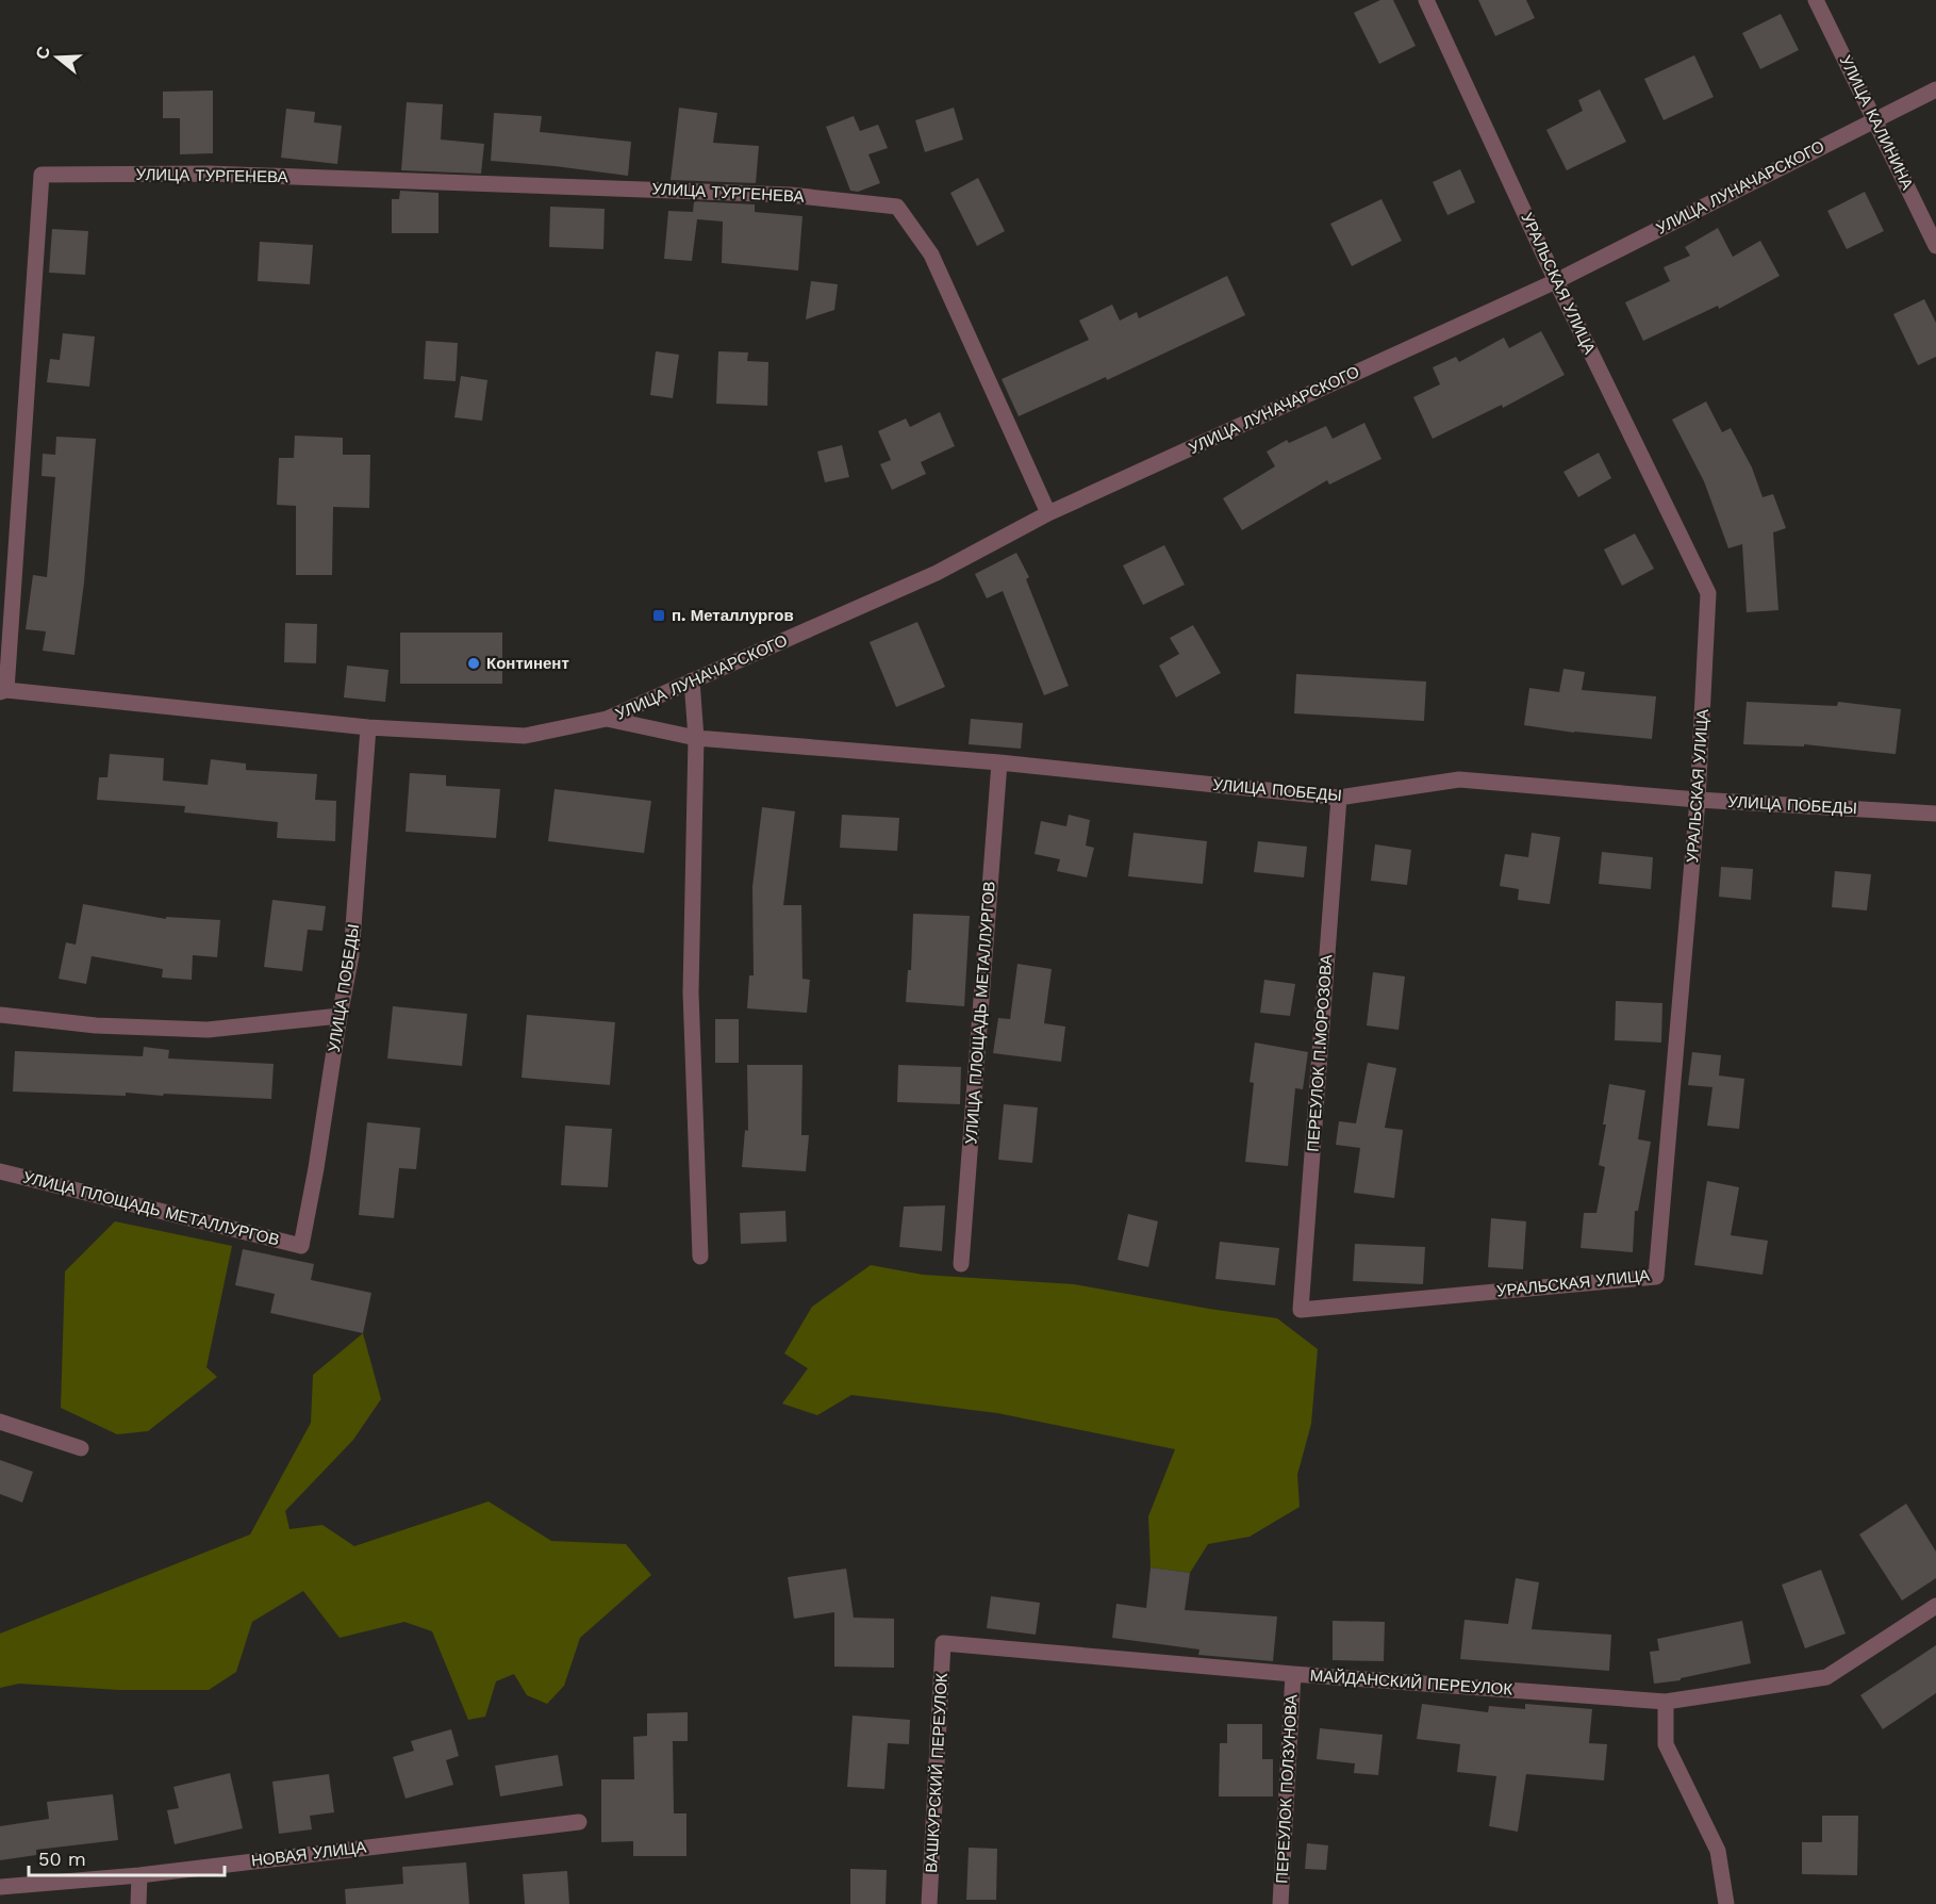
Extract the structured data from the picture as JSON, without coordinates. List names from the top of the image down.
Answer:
{
  "streets": {
    "street": [
      "УЛИЦА КАЛИНИНА",
      "УЛИЦА ТУРГЕНЕВА",
      "УЛИЦА ЛУНАЧАРСКОГО",
      "УРАЛЬСКАЯ УЛИЦА",
      "УЛИЦА ПОБЕДЫ",
      "УЛИЦА ПЛОЩАДЬ МЕТАЛЛУРГОВ",
      "ПЕРЕУЛОК П.МОРОЗОВА",
      "МАЙДАНСКИЙ ПЕРЕУЛОК",
      "ВАШКУРСКИЙ ПЕРЕУЛОК",
      "ПЕРЕУЛОК ПОЛЗУНОВА",
      "НОВАЯ УЛИЦА"
    ]
  },
  "crossings": [
    ["УЛИЦА КАЛИНИНА", "УЛИЦА ЛУНАЧАРСКОГО"],
    ["УЛИЦА ТУРГЕНЕВА", "УЛИЦА ЛУНАЧАРСКОГО"],
    ["УЛИЦА ТУРГЕНЕВА", "УЛИЦА ПОБЕДЫ"],
    ["УЛИЦА ЛУНАЧАРСКОГО", "УРАЛЬСКАЯ УЛИЦА"],
    ["УЛИЦА ЛУНАЧАРСКОГО", "УЛИЦА ПОБЕДЫ"],
    ["УРАЛЬСКАЯ УЛИЦА", "УЛИЦА ПОБЕДЫ"],
    ["УРАЛЬСКАЯ УЛИЦА", "ПЕРЕУЛОК П.МОРОЗОВА"],
    ["УЛИЦА ПОБЕДЫ", "УЛИЦА ПЛОЩАДЬ МЕТАЛЛУРГОВ"],
    ["УЛИЦА ПОБЕДЫ", "ПЕРЕУЛОК П.МОРОЗОВА"],
    ["МАЙДАНСКИЙ ПЕРЕУЛОК", "ВАШКУРСКИЙ ПЕРЕУЛОК"],
    ["МАЙДАНСКИЙ ПЕРЕУЛОК", "ПЕРЕУЛОК ПОЛЗУНОВА"]
  ],
  "places": {
    "transit": ["п. Металлургов"],
    "other": ["Континент"]
  },
  "scale_bar": "50 m",
  "north": "left"
}
